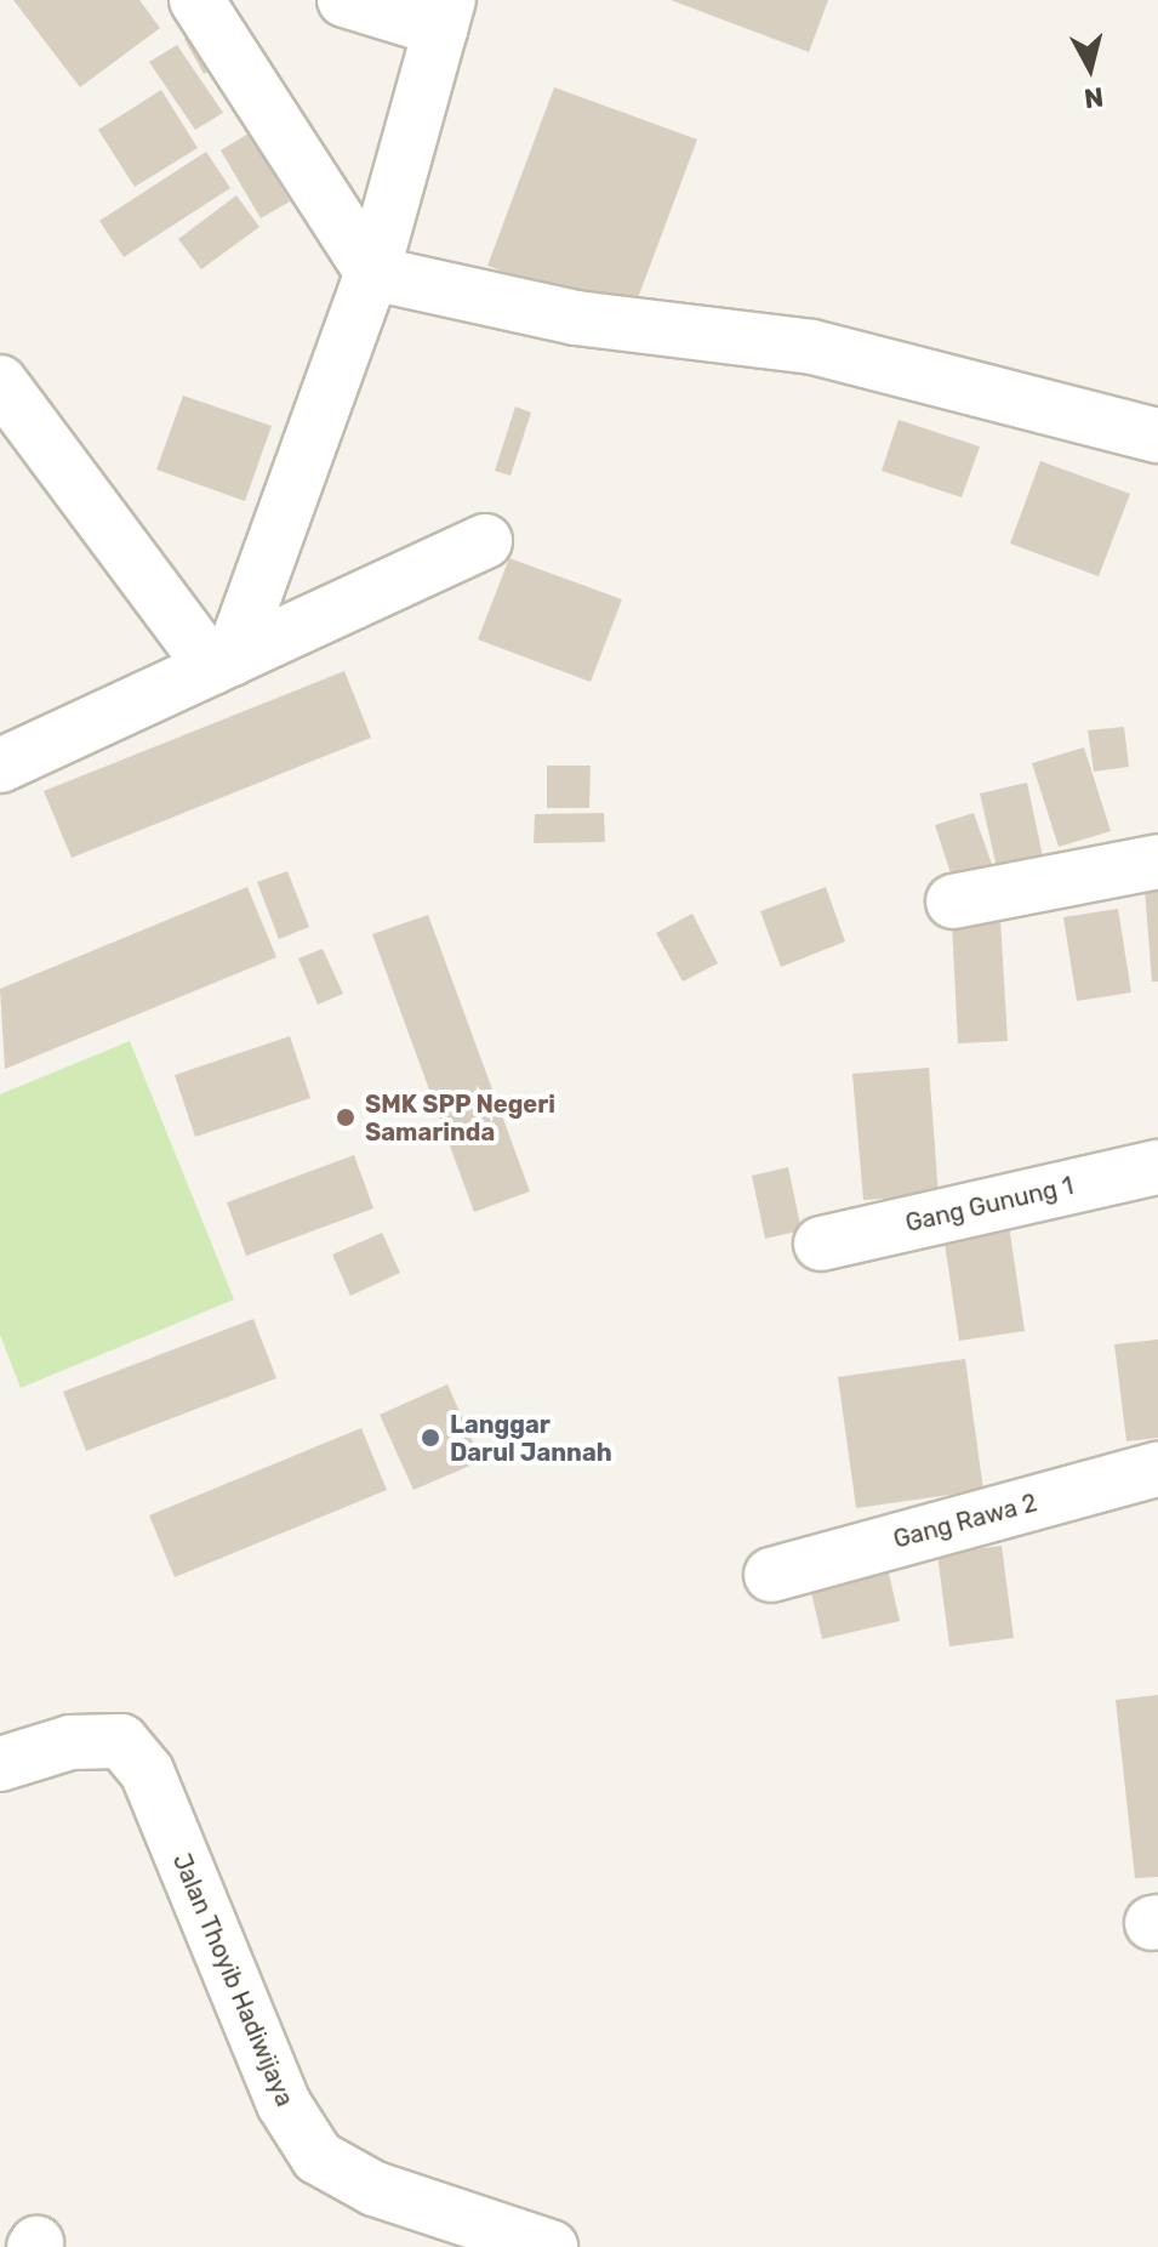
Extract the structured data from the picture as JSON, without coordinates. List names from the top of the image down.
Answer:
{
  "streets": {
    "street": ["Gang Gunung 1", "Gang Rawa 2", "Jalan Thoyib Hadiwijaya"]
  },
  "places": ["SMK SPP Negeri Samarinda", "Langgar Darul Jannah"],
  "north": "bottom"
}
